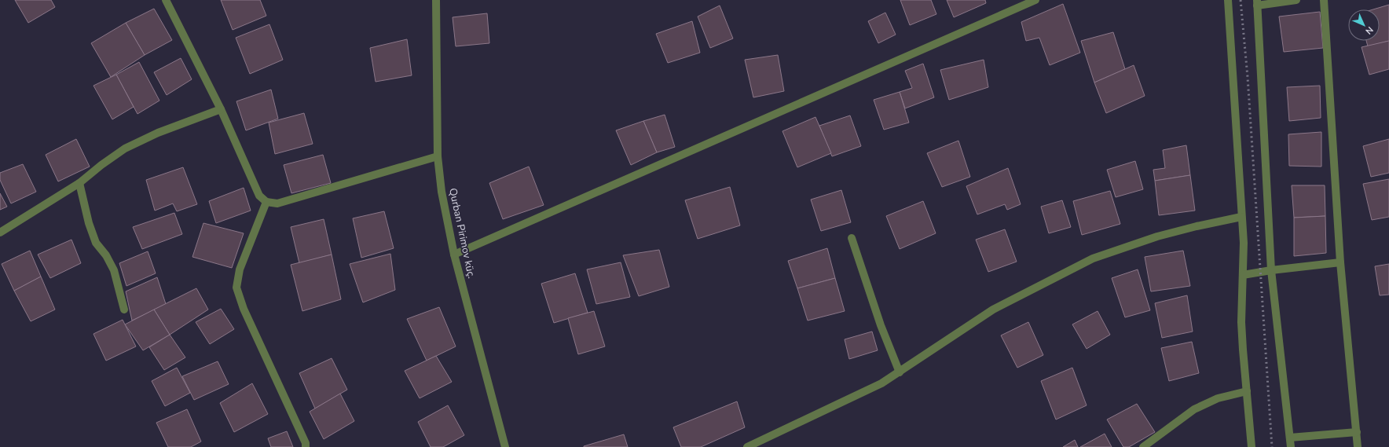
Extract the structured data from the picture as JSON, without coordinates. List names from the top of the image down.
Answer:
{
  "streets": {
    "street": ["Qurban Pirimov küç."]
  },
  "north": "bottom right"
}
